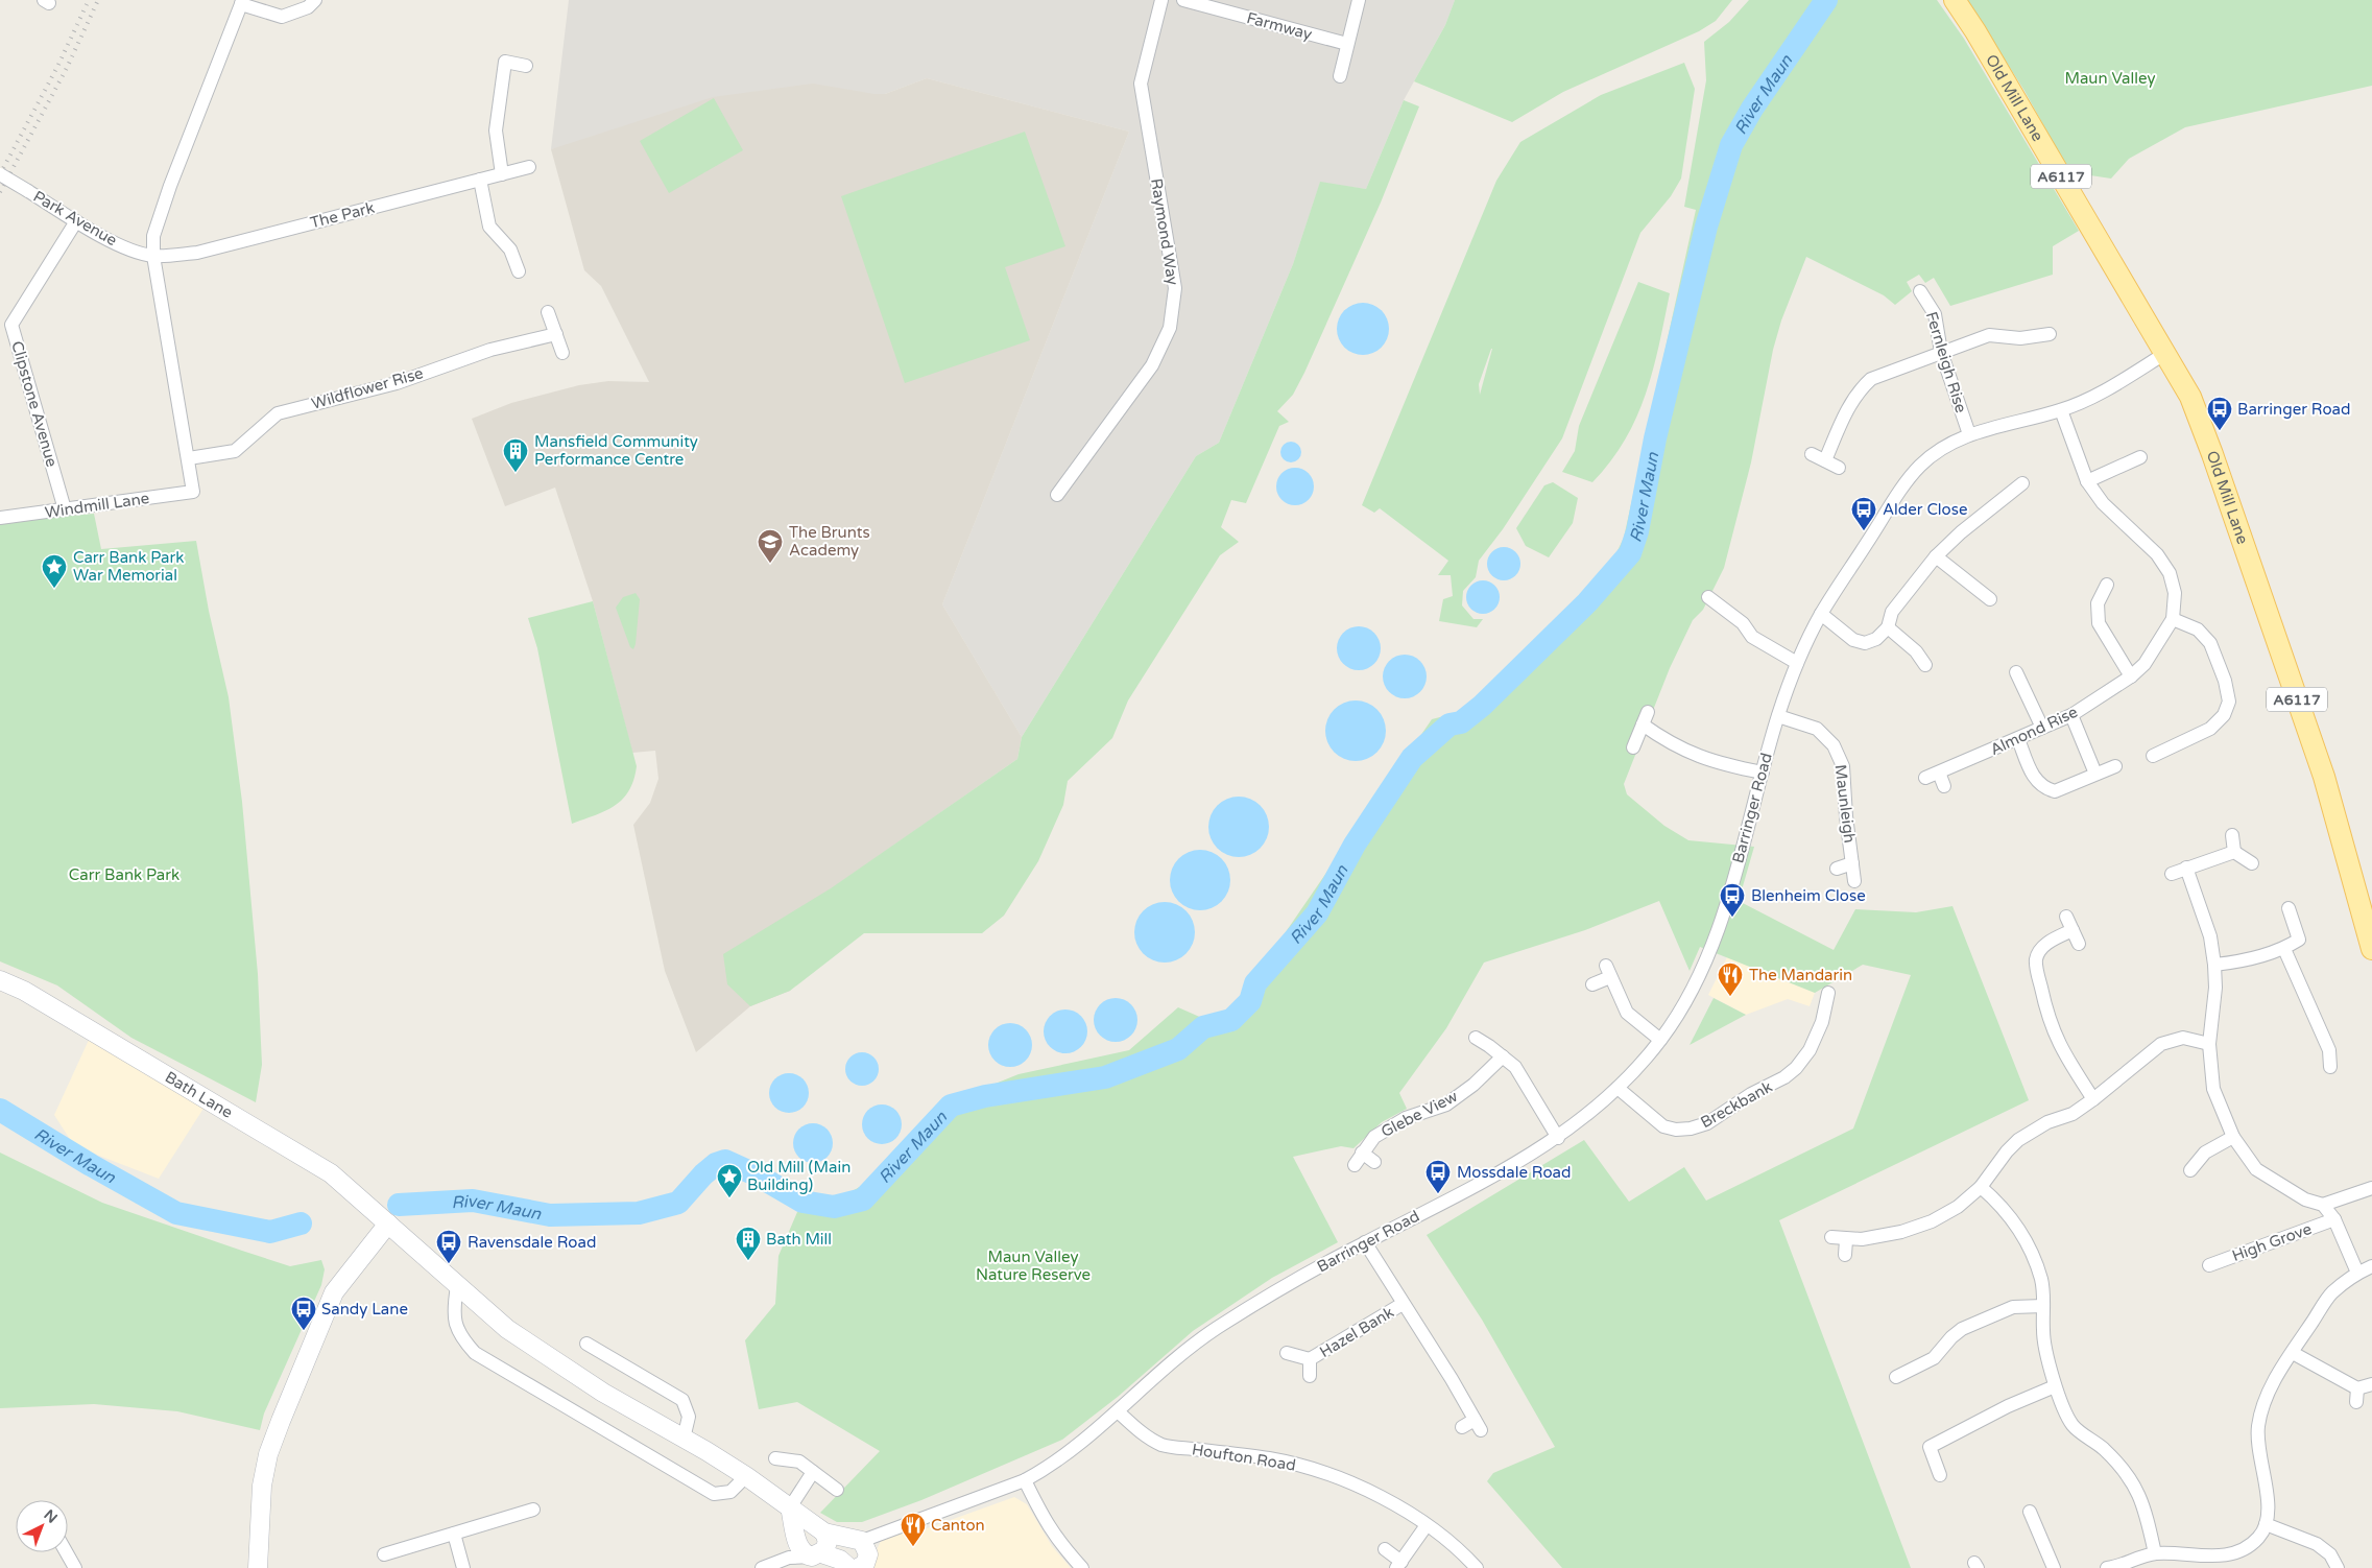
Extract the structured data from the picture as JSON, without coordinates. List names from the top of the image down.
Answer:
{
  "streets": {
    "main road": ["Old Mill Lane", "A6117", "Bath Lane"],
    "street": [
      "Farmway",
      "The Park",
      "Park Avenue",
      "Raymond Way",
      "Fernleigh Rise",
      "Wildflower Rise",
      "Clipstone Avenue",
      "Windmill Lane",
      "Almond Rise",
      "Maunleigh",
      "Barringer Road",
      "Breckbank",
      "Glebe View",
      "High Grove",
      "Hazel Bank",
      "Houfton Road"
    ]
  },
  "crossings": [
    ["Old Mill Lane", "Barringer Road"],
    ["The Park", "Park Avenue"],
    ["Park Avenue", "Clipstone Avenue"],
    ["Fernleigh Rise", "Barringer Road"],
    ["Wildflower Rise", "Windmill Lane"],
    ["Clipstone Avenue", "Windmill Lane"],
    ["Almond Rise", "Barringer Road"],
    ["Maunleigh", "Barringer Road"],
    ["Barringer Road", "Breckbank"],
    ["Barringer Road", "Houfton Road"]
  ],
  "water": ["River Maun"],
  "parks": ["Maun Valley", "Carr Bank Park", "Maun Valley Nature Reserve"],
  "places": {
    "bus stop": [
      "Barringer Road",
      "Alder Close",
      "Blenheim Close",
      "Mossdale Road",
      "Ravensdale Road",
      "Sandy Lane"
    ],
    "building": ["Mansfield Community Performance Centre", "Bath Mill"],
    "school or university": ["The Brunts Academy"],
    "place": ["Carr Bank Park War Memorial", "Old Mill (Main Building)"],
    "restaurant": ["The Mandarin", "Canton"]
  },
  "north": "top right"
}
